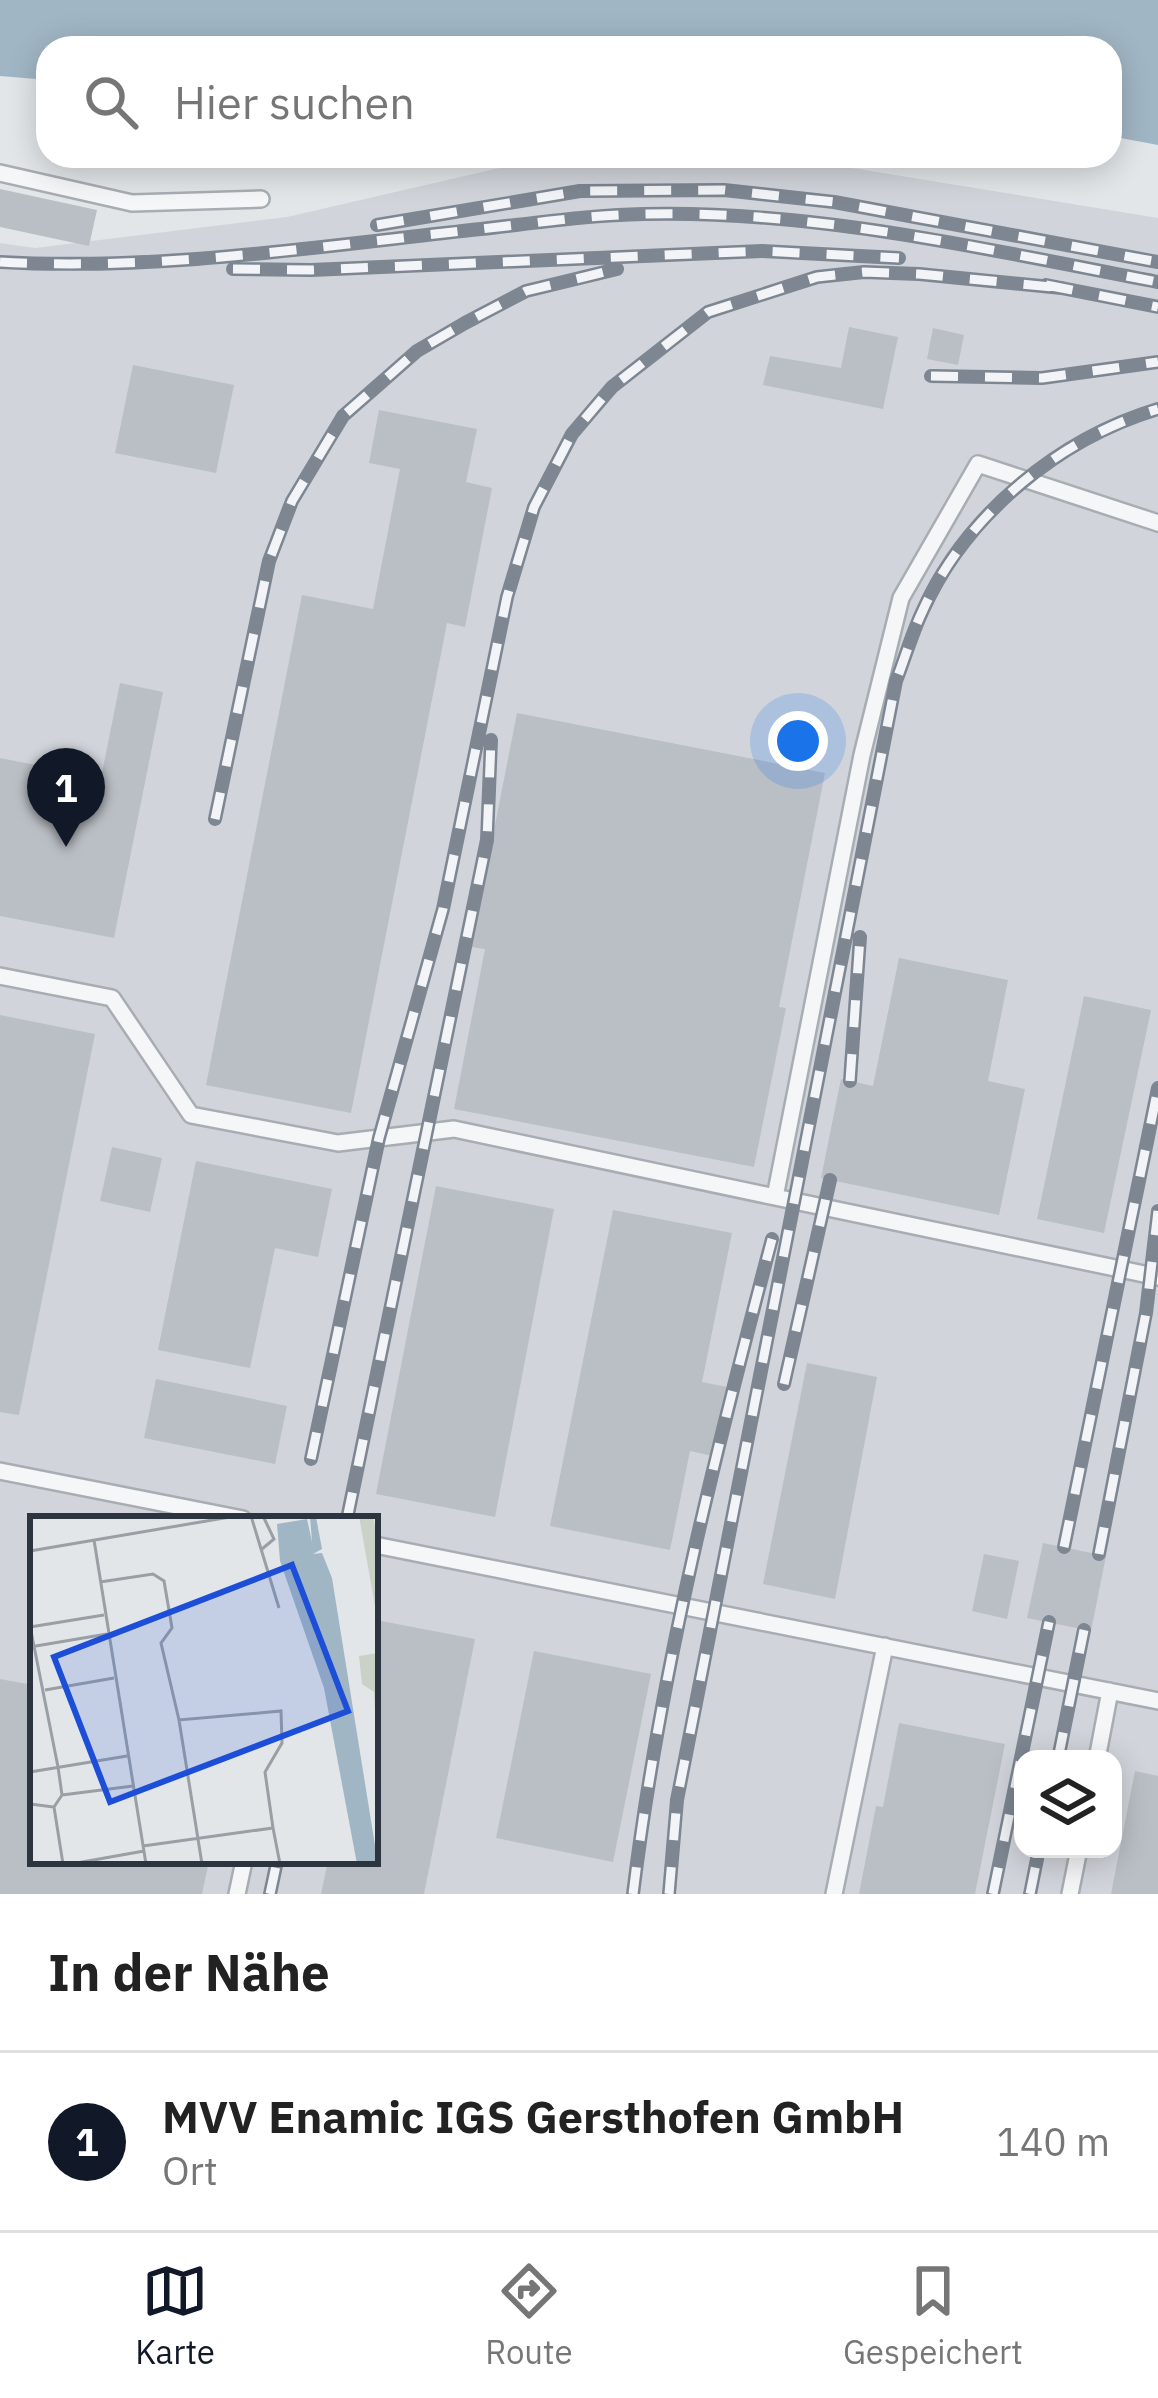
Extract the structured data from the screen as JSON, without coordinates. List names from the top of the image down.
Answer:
{
  "page": {
    "search": "Hier suchen",
    "pins": "1",
    "heading": "In der Nähe",
    "list": [
      {
        "mark": "1",
        "name": "MVV Enamic IGS Gersthofen GmbH",
        "note": "Ort",
        "value": "140 m"
      }
    ],
    "nav": ["Karte", "Route", "Gespeichert"]
  }
}
